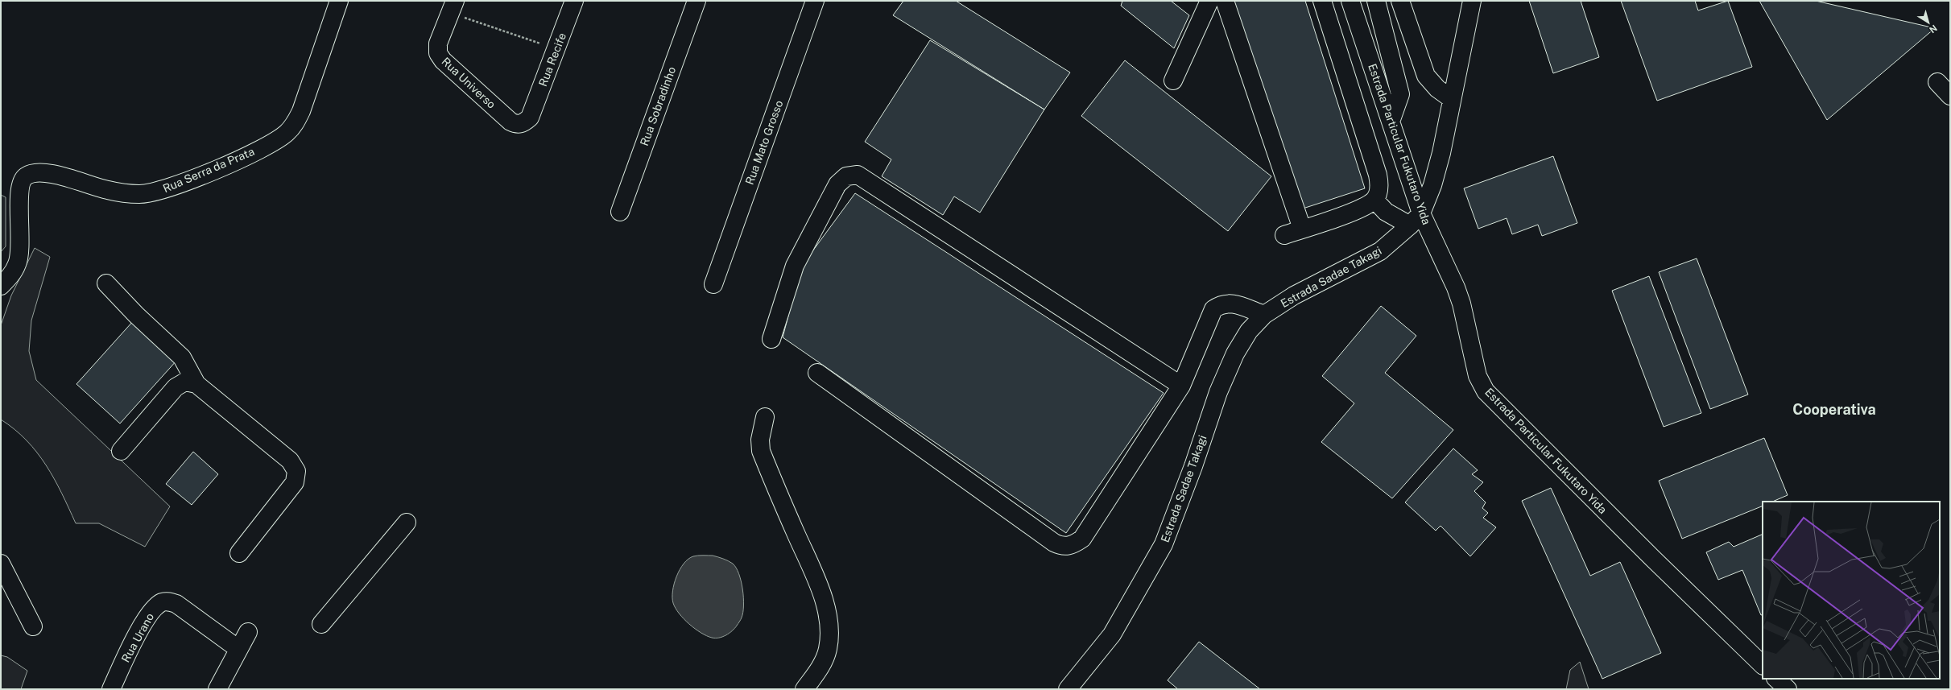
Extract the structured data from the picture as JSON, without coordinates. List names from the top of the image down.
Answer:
{
  "streets": {
    "street": [
      "Rua Recife",
      "Rua Universo",
      "Rua Sobradinho",
      "Rua Mato Grosso",
      "Estrada Particular Fukutaro Yida",
      "Rua Serra da Prata",
      "Estrada Sadae Takagi",
      "Rua Urano"
    ]
  },
  "crossings": [
    ["Rua Recife", "Rua Universo"],
    ["Estrada Particular Fukutaro Yida", "Estrada Sadae Takagi"]
  ],
  "districts": ["Cooperativa"],
  "north": "bottom right"
}
